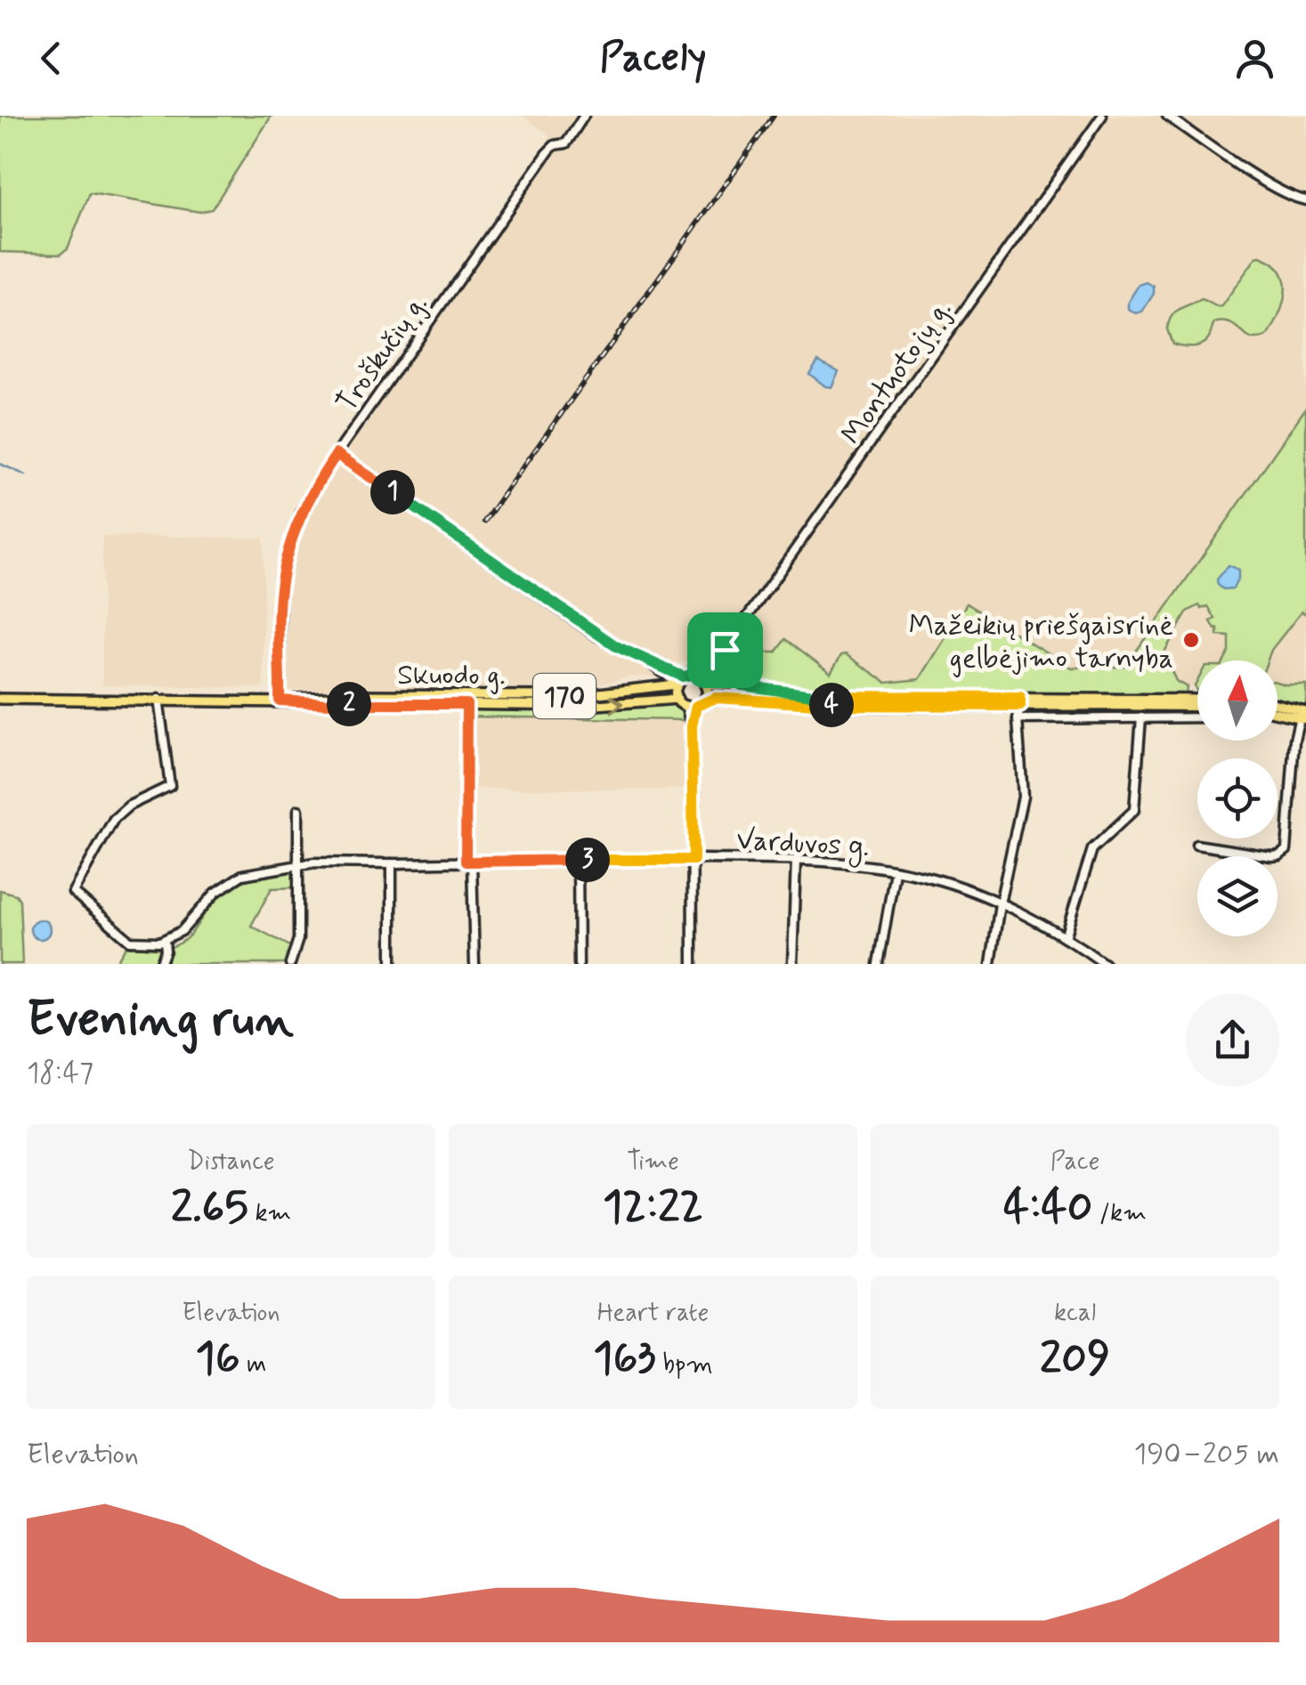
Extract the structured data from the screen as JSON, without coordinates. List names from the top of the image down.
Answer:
{
  "streets": {
    "main road": ["Skuodo g.", "170"],
    "street": ["Troškučių g.", "Montuotojų g.", "Varduvos g."]
  },
  "crossings": [
    ["Troškučių g.", "Skuodo g."],
    ["Montuotojų g.", "Skuodo g."]
  ],
  "places": ["Mažeikių priešgaisrinė gelbėjimo tarnyba"],
  "north": "top",
  "page": {
    "header": "Pacely",
    "pins": [
      "1",
      "2",
      "4",
      "3"
    ],
    "heading": ["Evening run", "18:47"],
    "stats": [
      ["Distance", "2.65 km"],
      ["Time", "12:22"],
      ["Pace", "4:40 /km"],
      ["Elevation", "16 m"],
      ["Heart rate", "163 bpm"],
      ["kcal", "209"]
    ],
    "chart": ["Elevation", "190–205 m"]
  }
}
